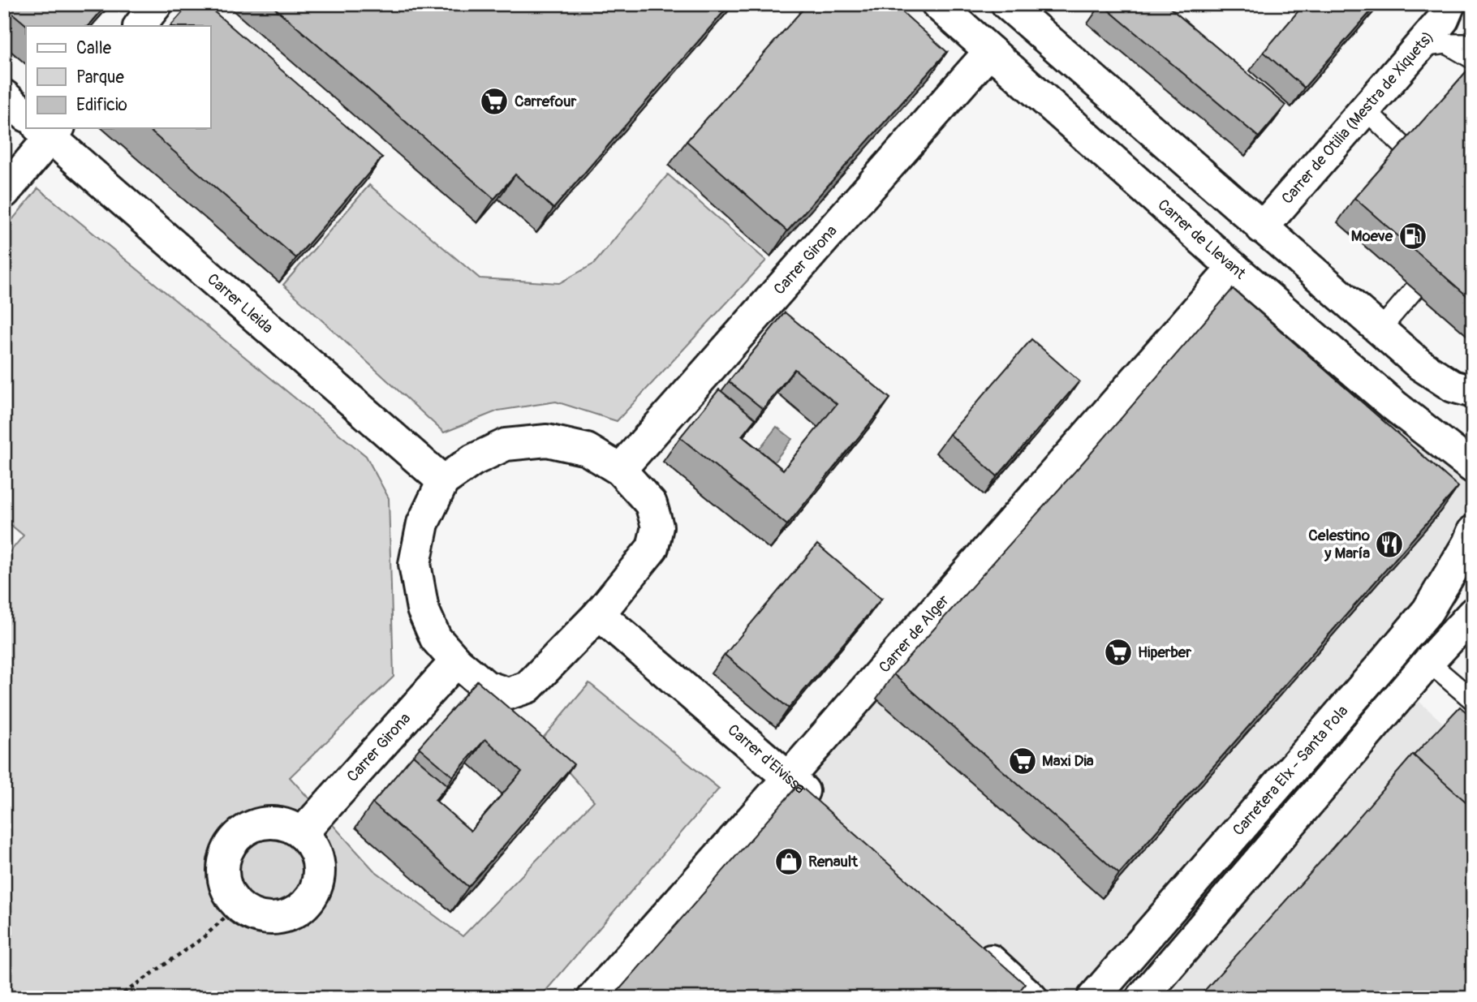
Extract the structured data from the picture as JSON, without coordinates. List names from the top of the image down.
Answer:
{
  "streets": {
    "street": [
      "Carrer de Otilia (Mestra de Xiquets)",
      "Carrer de Llevant",
      "Carrer Girona",
      "Carrer Lleida",
      "Carrer de Alger",
      "Carrer d'Eivissa",
      "Carretera Elx - Santa Pola"
    ]
  },
  "crossings": [
    ["Carrer de Llevant", "Carrer Girona"],
    ["Carrer de Llevant", "Carrer de Alger"],
    ["Carrer de Alger", "Carrer d'Eivissa"]
  ],
  "places": {
    "supermarket": ["Carrefour", "Hiperber", "Maxi Dia"],
    "fuel station": ["Moeve"],
    "restaurant": ["Celestino y María"],
    "shop": ["Renault"]
  },
  "legend": ["Calle", "Parque", "Edificio"]
}
